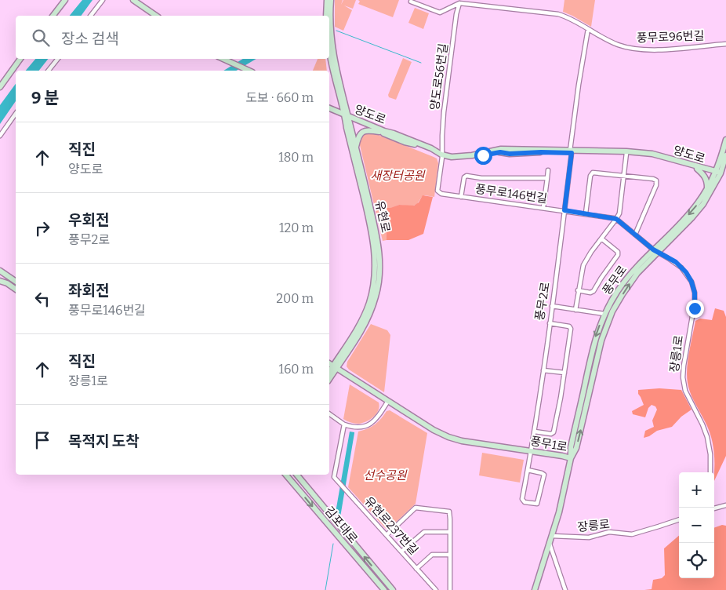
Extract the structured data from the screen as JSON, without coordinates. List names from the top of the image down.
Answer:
{
  "streets": {
    "street": [
      "풍무로96번길",
      "양도로56번길",
      "양도로",
      "풍무로146번길",
      "유현로",
      "풍무로",
      "풍무2로",
      "장릉1로",
      "풍무1로",
      "김포대로",
      "유현로237번길",
      "장릉로"
    ]
  },
  "crossings": [
    ["풍무로96번길", "양도로56번길"],
    ["풍무로96번길", "풍무2로"],
    ["양도로56번길", "양도로"],
    ["양도로56번길", "풍무로146번길"],
    ["양도로", "풍무로146번길"],
    ["양도로", "유현로"],
    ["양도로", "풍무로"],
    ["양도로", "풍무2로"],
    ["풍무로146번길", "풍무로"],
    ["풍무로146번길", "풍무2로"],
    ["풍무로146번길", "장릉1로"],
    ["유현로", "풍무1로"],
    ["풍무로", "장릉1로"],
    ["풍무로", "풍무1로"],
    ["풍무로", "장릉로"],
    ["풍무2로", "풍무1로"]
  ],
  "parks": ["새장터공원", "선수공원"],
  "page": {
    "search": "장소 검색",
    "heading": ["9 분", "도보 · 660 m"],
    "list": [
      ["직진", "양도로", "180 m"],
      ["우회전", "풍무2로", "120 m"],
      ["좌회전", "풍무로146번길", "200 m"],
      ["직진", "장릉1로", "160 m"],
      "목적지 도착"
    ],
    "map_buttons": ["+", "−"]
  }
}
